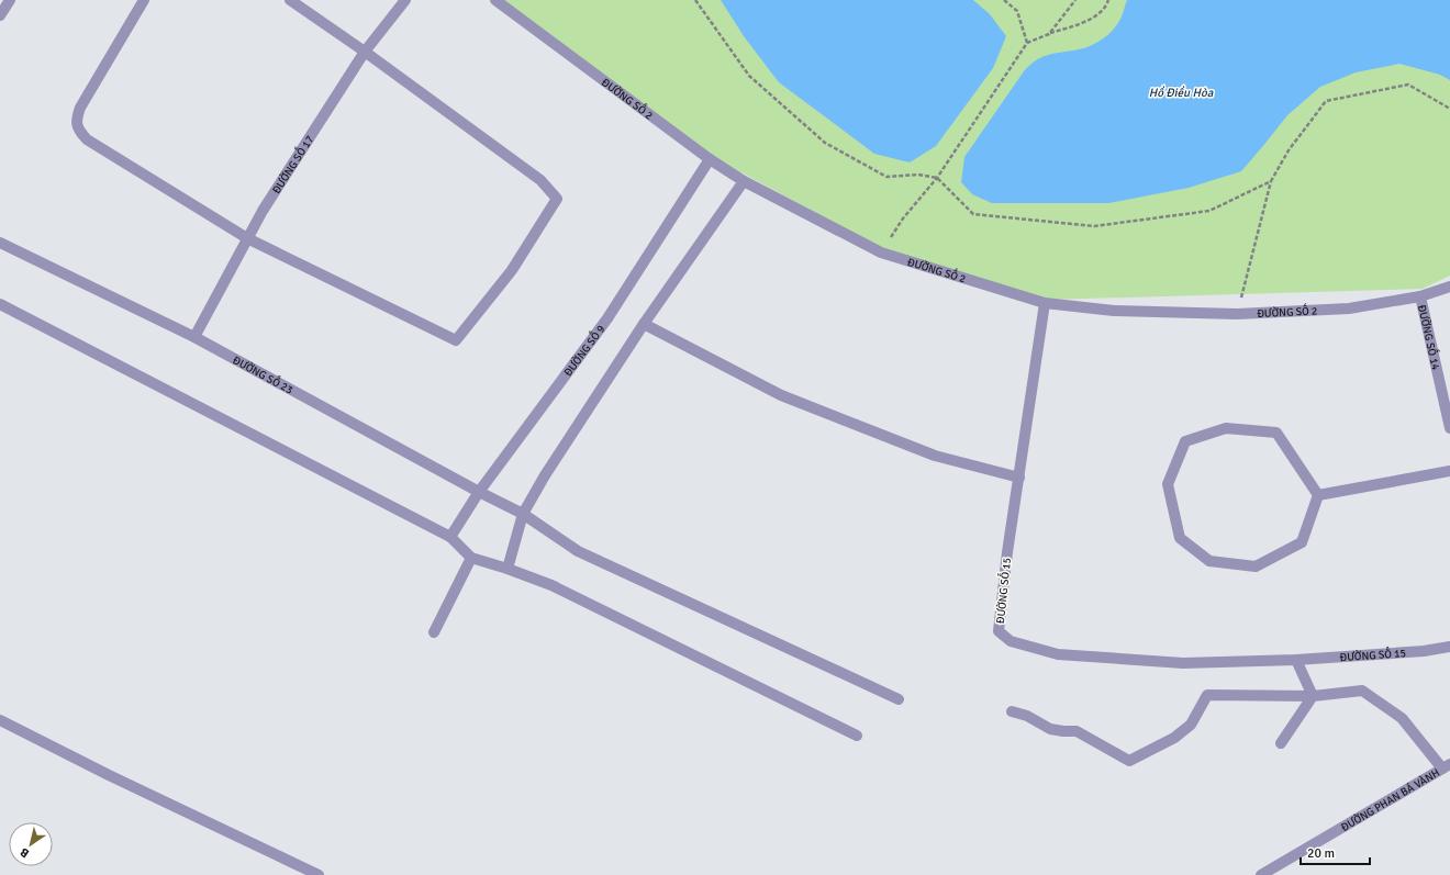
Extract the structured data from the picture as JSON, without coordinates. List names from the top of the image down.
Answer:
{
  "streets": {
    "street": [
      "ĐƯỜNG SỐ 2",
      "ĐƯỜNG SỐ 17",
      "ĐƯỜNG SỐ 14",
      "ĐƯỜNG SỐ 9",
      "ĐƯỜNG SỐ 23",
      "ĐƯỜNG SỐ 15",
      "ĐƯỜNG PHAN BÁ VÀNH"
    ]
  },
  "crossings": [
    ["ĐƯỜNG SỐ 2", "ĐƯỜNG SỐ 14"],
    ["ĐƯỜNG SỐ 2", "ĐƯỜNG SỐ 9"],
    ["ĐƯỜNG SỐ 2", "ĐƯỜNG SỐ 15"],
    ["ĐƯỜNG SỐ 17", "ĐƯỜNG SỐ 23"],
    ["ĐƯỜNG SỐ 9", "ĐƯỜNG SỐ 23"]
  ],
  "water": ["Hồ Điều Hòa"],
  "scale_bar": "20 m",
  "north": "bottom left"
}
